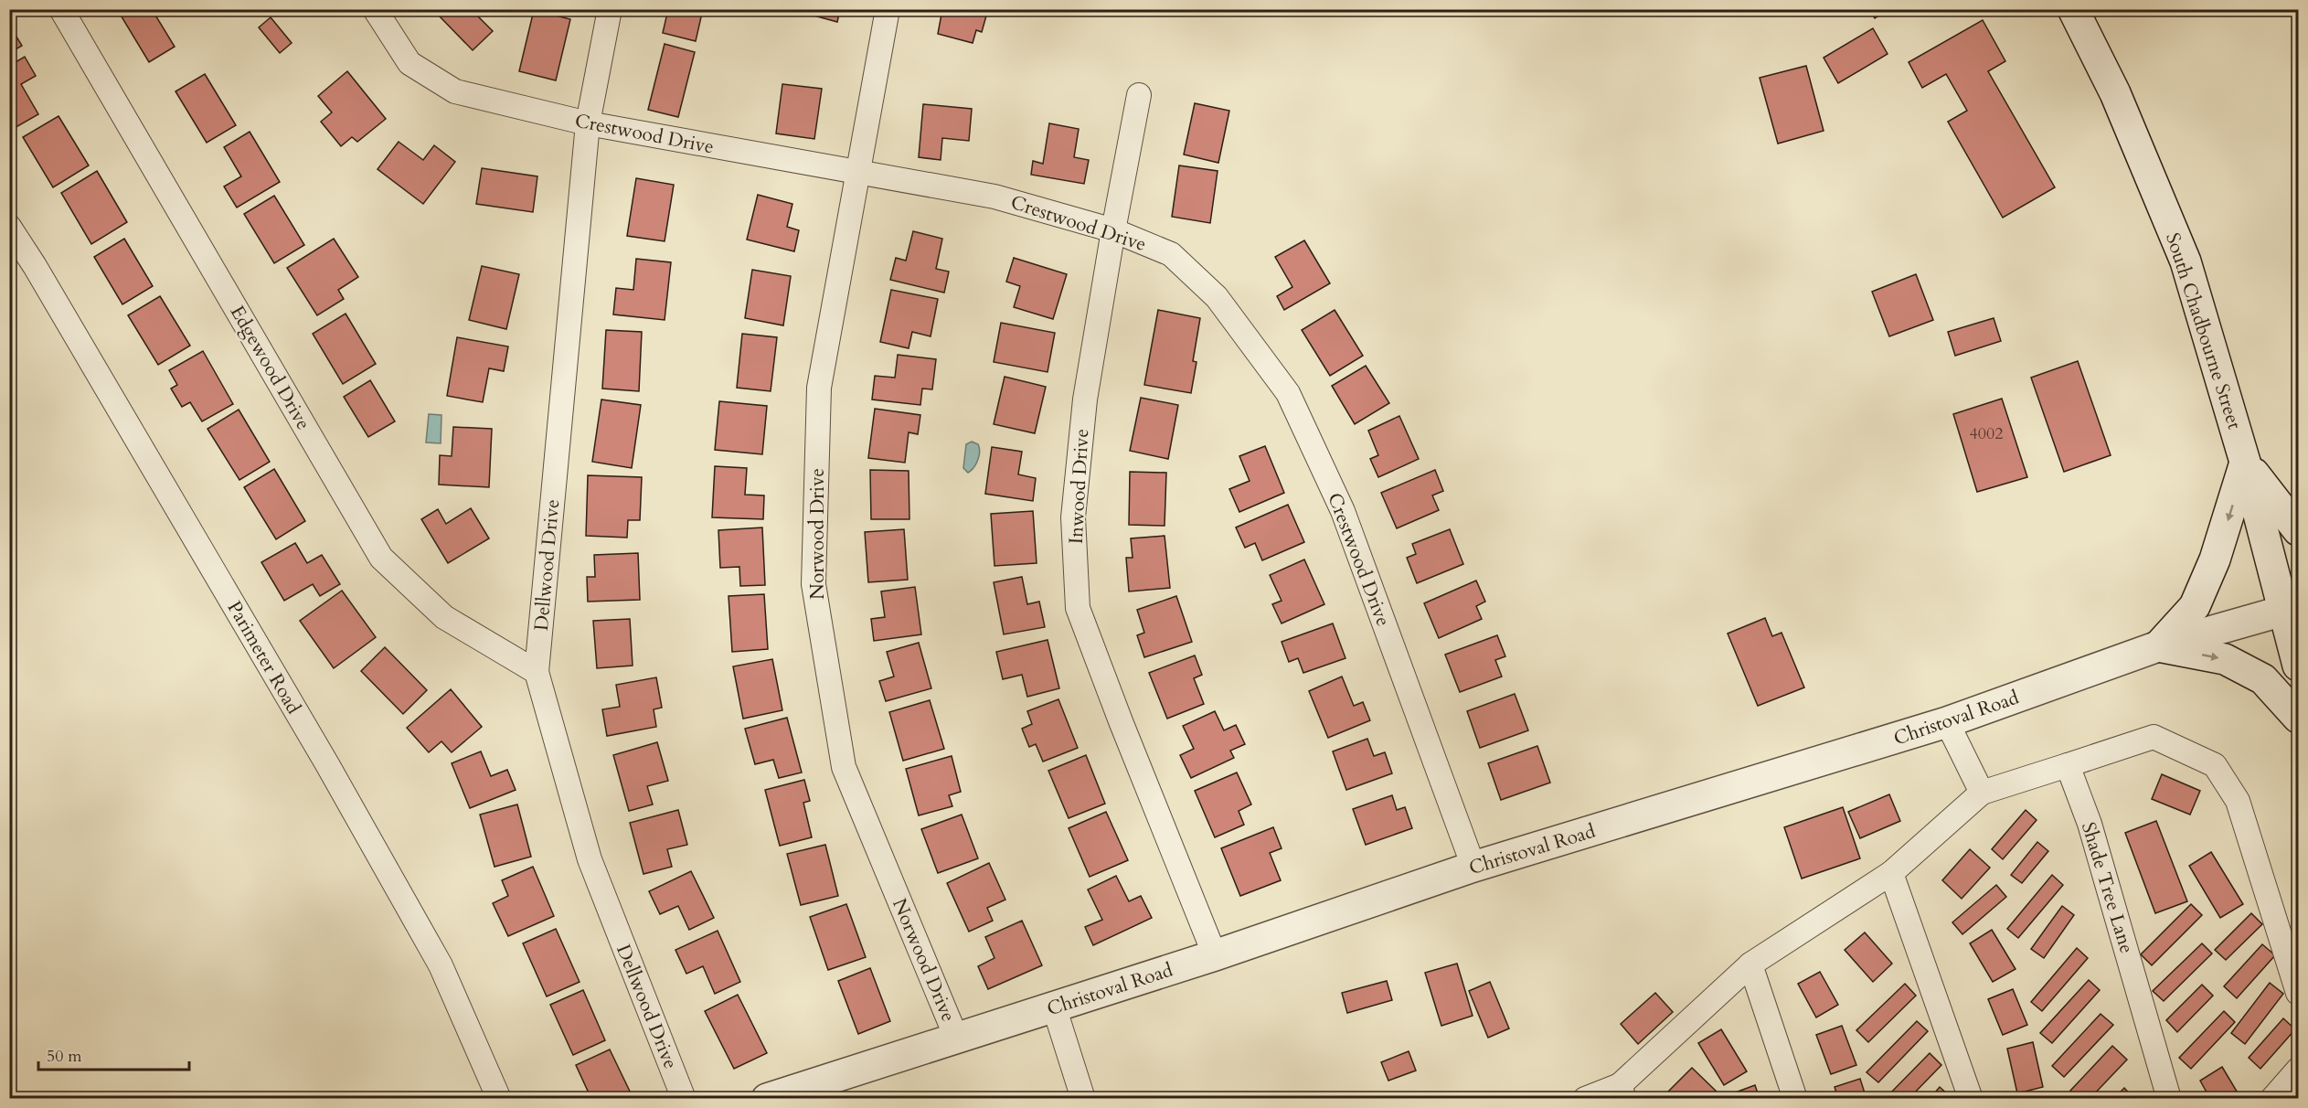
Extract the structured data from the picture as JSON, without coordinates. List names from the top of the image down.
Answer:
{
  "streets": {
    "street": [
      "Crestwood Drive",
      "South Chadbourne Street",
      "Edgewood Drive",
      "Inwood Drive",
      "Norwood Drive",
      "Dellwood Drive",
      "Parimeter Road",
      "Christoval Road",
      "Shade Tree Lane"
    ]
  },
  "crossings": [
    ["Crestwood Drive", "Inwood Drive"],
    ["Crestwood Drive", "Norwood Drive"],
    ["Crestwood Drive", "Dellwood Drive"],
    ["Crestwood Drive", "Christoval Road"],
    ["South Chadbourne Street", "Christoval Road"],
    ["Edgewood Drive", "Dellwood Drive"],
    ["Inwood Drive", "Christoval Road"],
    ["Norwood Drive", "Christoval Road"]
  ],
  "house_numbers": ["4002"],
  "scale_bar": "50 m"
}
